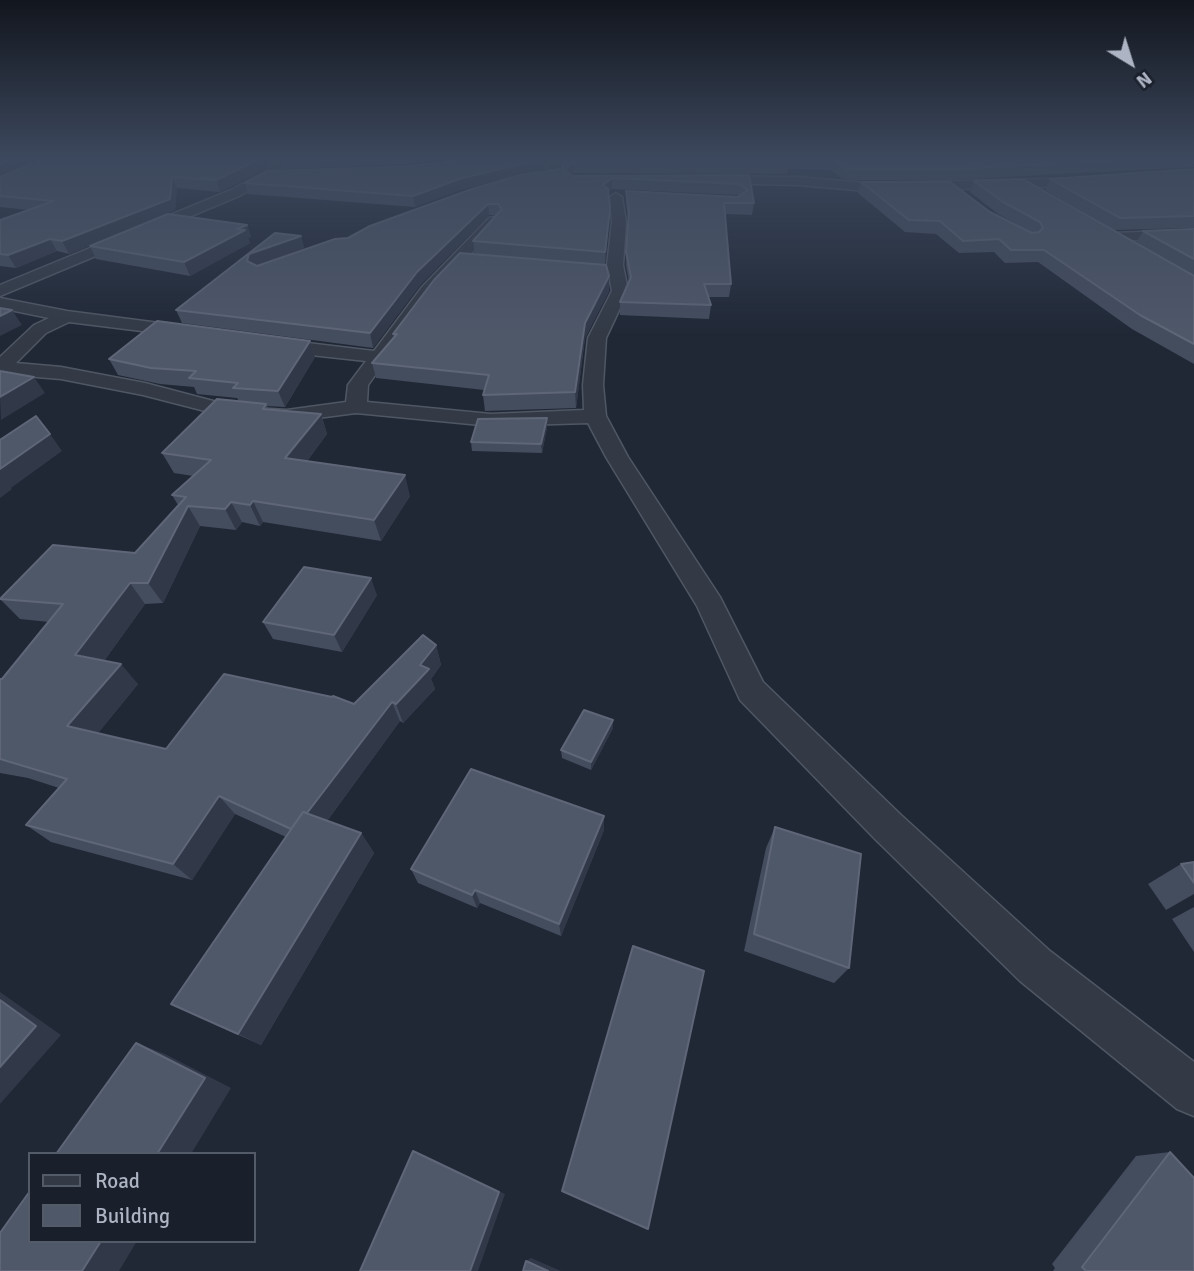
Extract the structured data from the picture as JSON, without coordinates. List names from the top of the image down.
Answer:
{
  "legend": ["Road", "Building"],
  "north": "bottom right"
}
